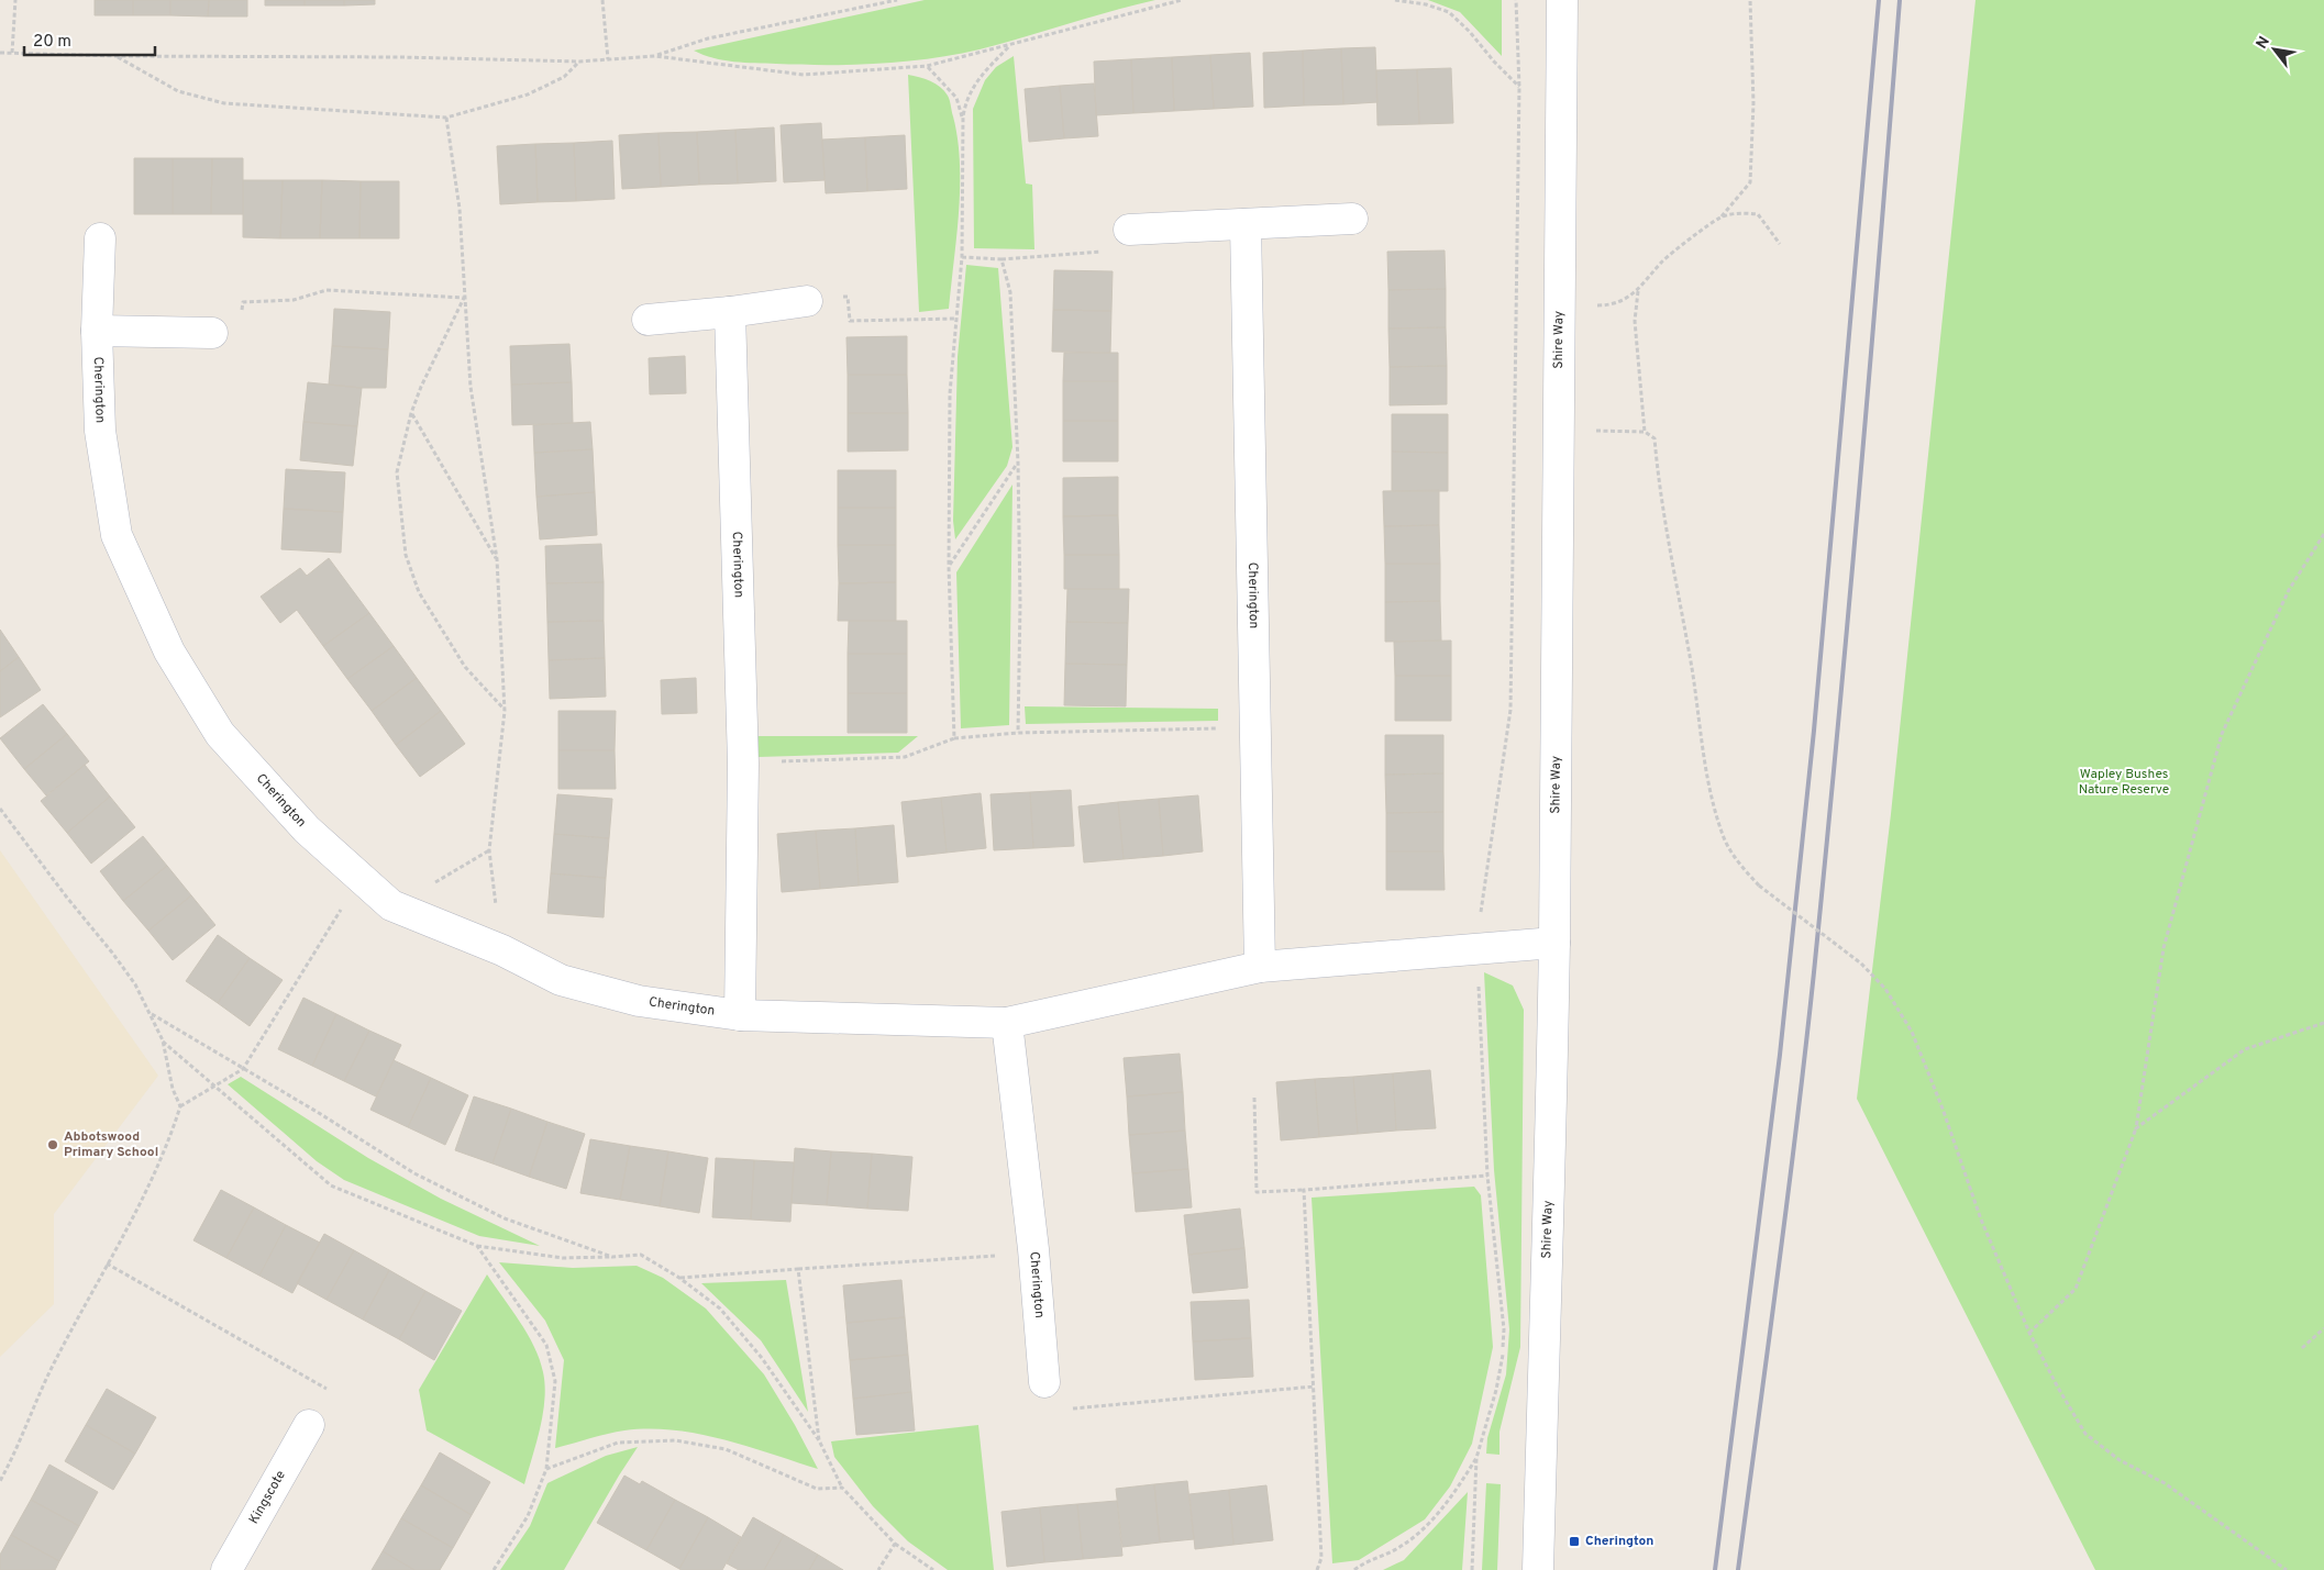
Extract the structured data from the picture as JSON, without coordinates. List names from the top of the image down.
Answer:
{
  "streets": {
    "street": ["Shire Way", "Cherington", "Kingscote"]
  },
  "crossings": [
    ["Shire Way", "Cherington"]
  ],
  "parks": ["Wapley Bushes Nature Reserve"],
  "places": {
    "other": ["Abbotswood Primary School"],
    "transit": ["Cherington"]
  },
  "scale_bar": "20 m",
  "north": "top left"
}
